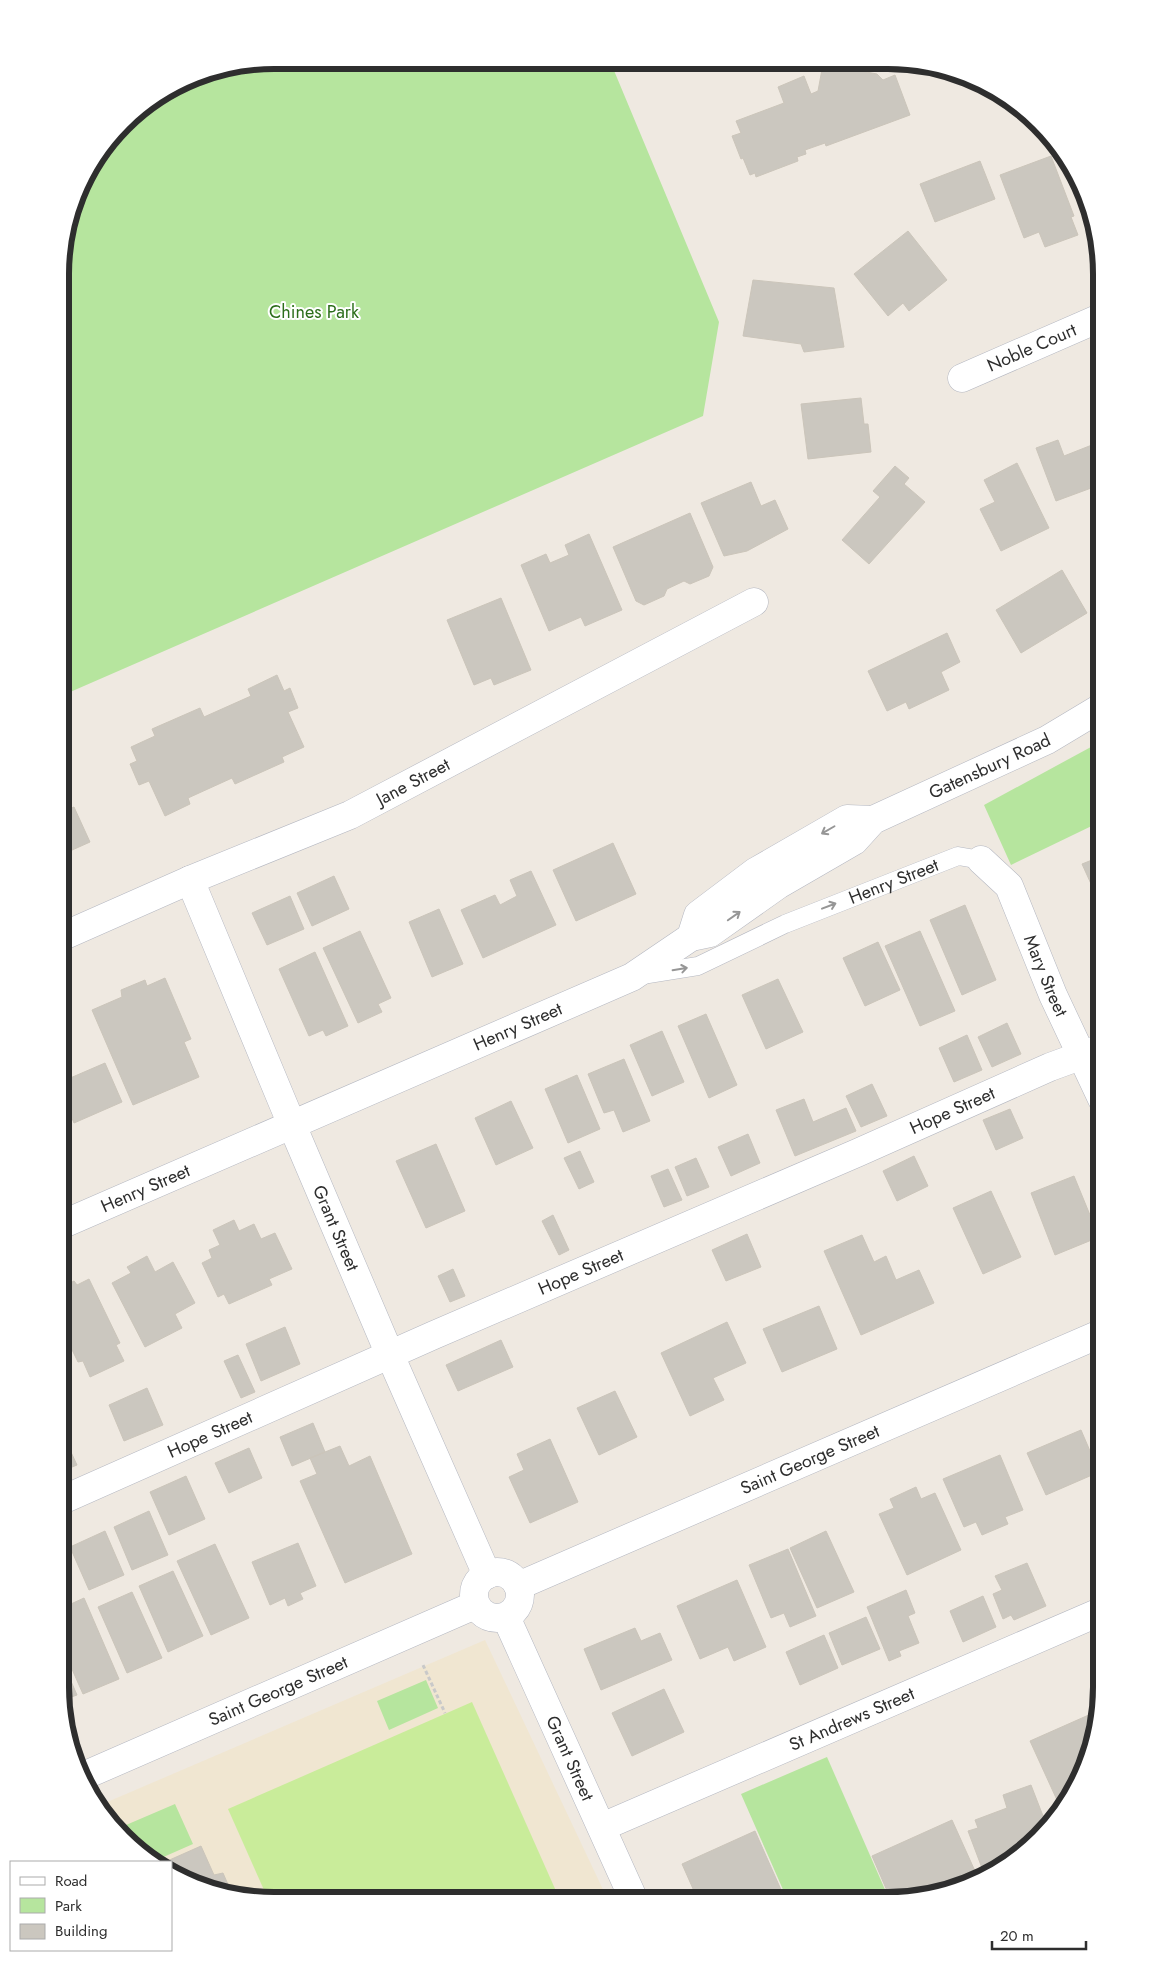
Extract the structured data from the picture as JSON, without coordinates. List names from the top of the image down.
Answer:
{
  "streets": {
    "street": [
      "Noble Court",
      "Gatensbury Road",
      "Jane Street",
      "Henry Street",
      "Mary Street",
      "Hope Street",
      "Grant Street",
      "Saint George Street",
      "St Andrews Street"
    ]
  },
  "crossings": [
    ["Gatensbury Road", "Henry Street"],
    ["Jane Street", "Grant Street"],
    ["Henry Street", "Mary Street"],
    ["Henry Street", "Grant Street"],
    ["Mary Street", "Hope Street"],
    ["Hope Street", "Grant Street"],
    ["Grant Street", "Saint George Street"],
    ["Grant Street", "St Andrews Street"]
  ],
  "one_way": ["Henry Street"],
  "parks": ["Chines Park"],
  "legend": ["Road", "Park", "Building"],
  "scale_bar": "20 m"
}
